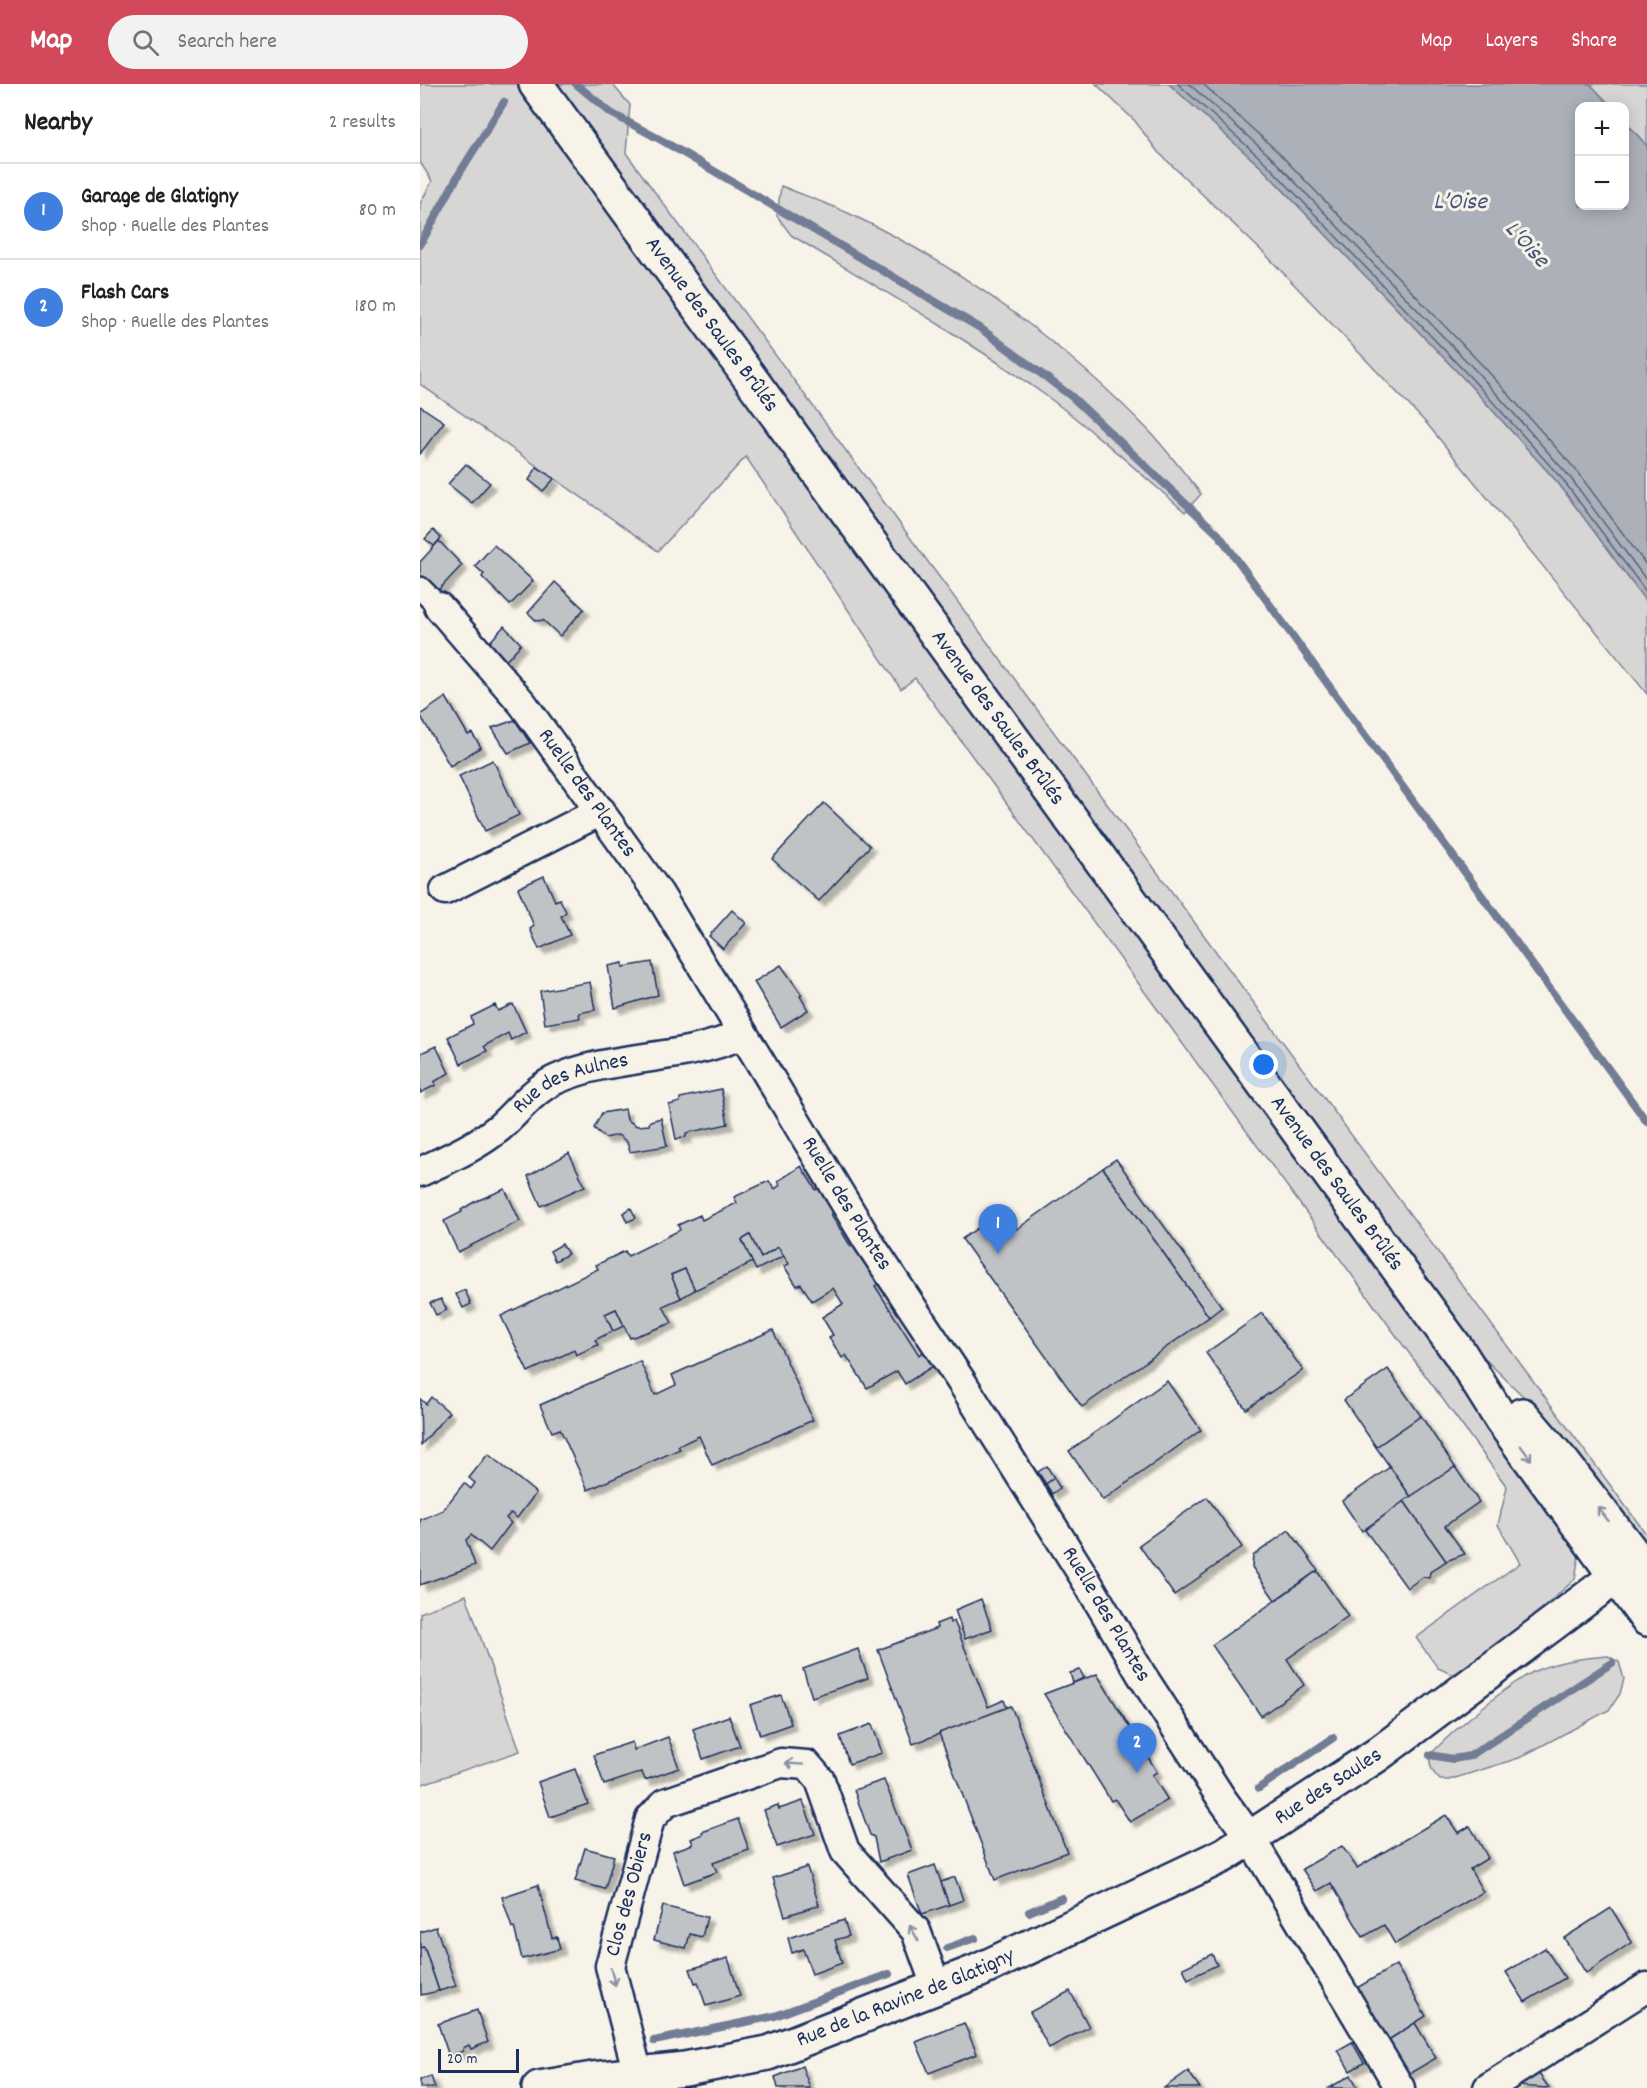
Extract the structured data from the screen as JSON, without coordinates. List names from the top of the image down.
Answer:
{
  "streets": {
    "main road": ["Avenue des Saules Brûlés", "Rue des Saules", "Rue de la Ravine de Glatigny"],
    "street": ["Ruelle des Plantes", "Rue des Aulnes", "Clos des Obiers"]
  },
  "crossings": [
    ["Avenue des Saules Brûlés", "Rue des Saules"],
    ["Ruelle des Plantes", "Rue des Aulnes"],
    ["Ruelle des Plantes", "Rue des Saules"],
    ["Ruelle des Plantes", "Rue de la Ravine de Glatigny"],
    ["Rue des Saules", "Rue de la Ravine de Glatigny"],
    ["Clos des Obiers", "Rue de la Ravine de Glatigny"]
  ],
  "water": ["L’Oise", "L'Oise"],
  "scale_bar": "20 m",
  "page": {
    "header": "Map",
    "search": "Search here",
    "nav": ["Map", "Layers", "Share"],
    "heading": ["Nearby", "2 results"],
    "map_buttons": ["+", "−"],
    "list": [
      {
        "mark": "1",
        "name": "Garage de Glatigny",
        "note": "Shop · Ruelle des Plantes",
        "value": "80 m"
      },
      {
        "mark": "2",
        "name": "Flash Cars",
        "note": "Shop · Ruelle des Plantes",
        "value": "180 m"
      }
    ],
    "pins": ["1", "2"],
    "scale": "20 m"
  }
}
